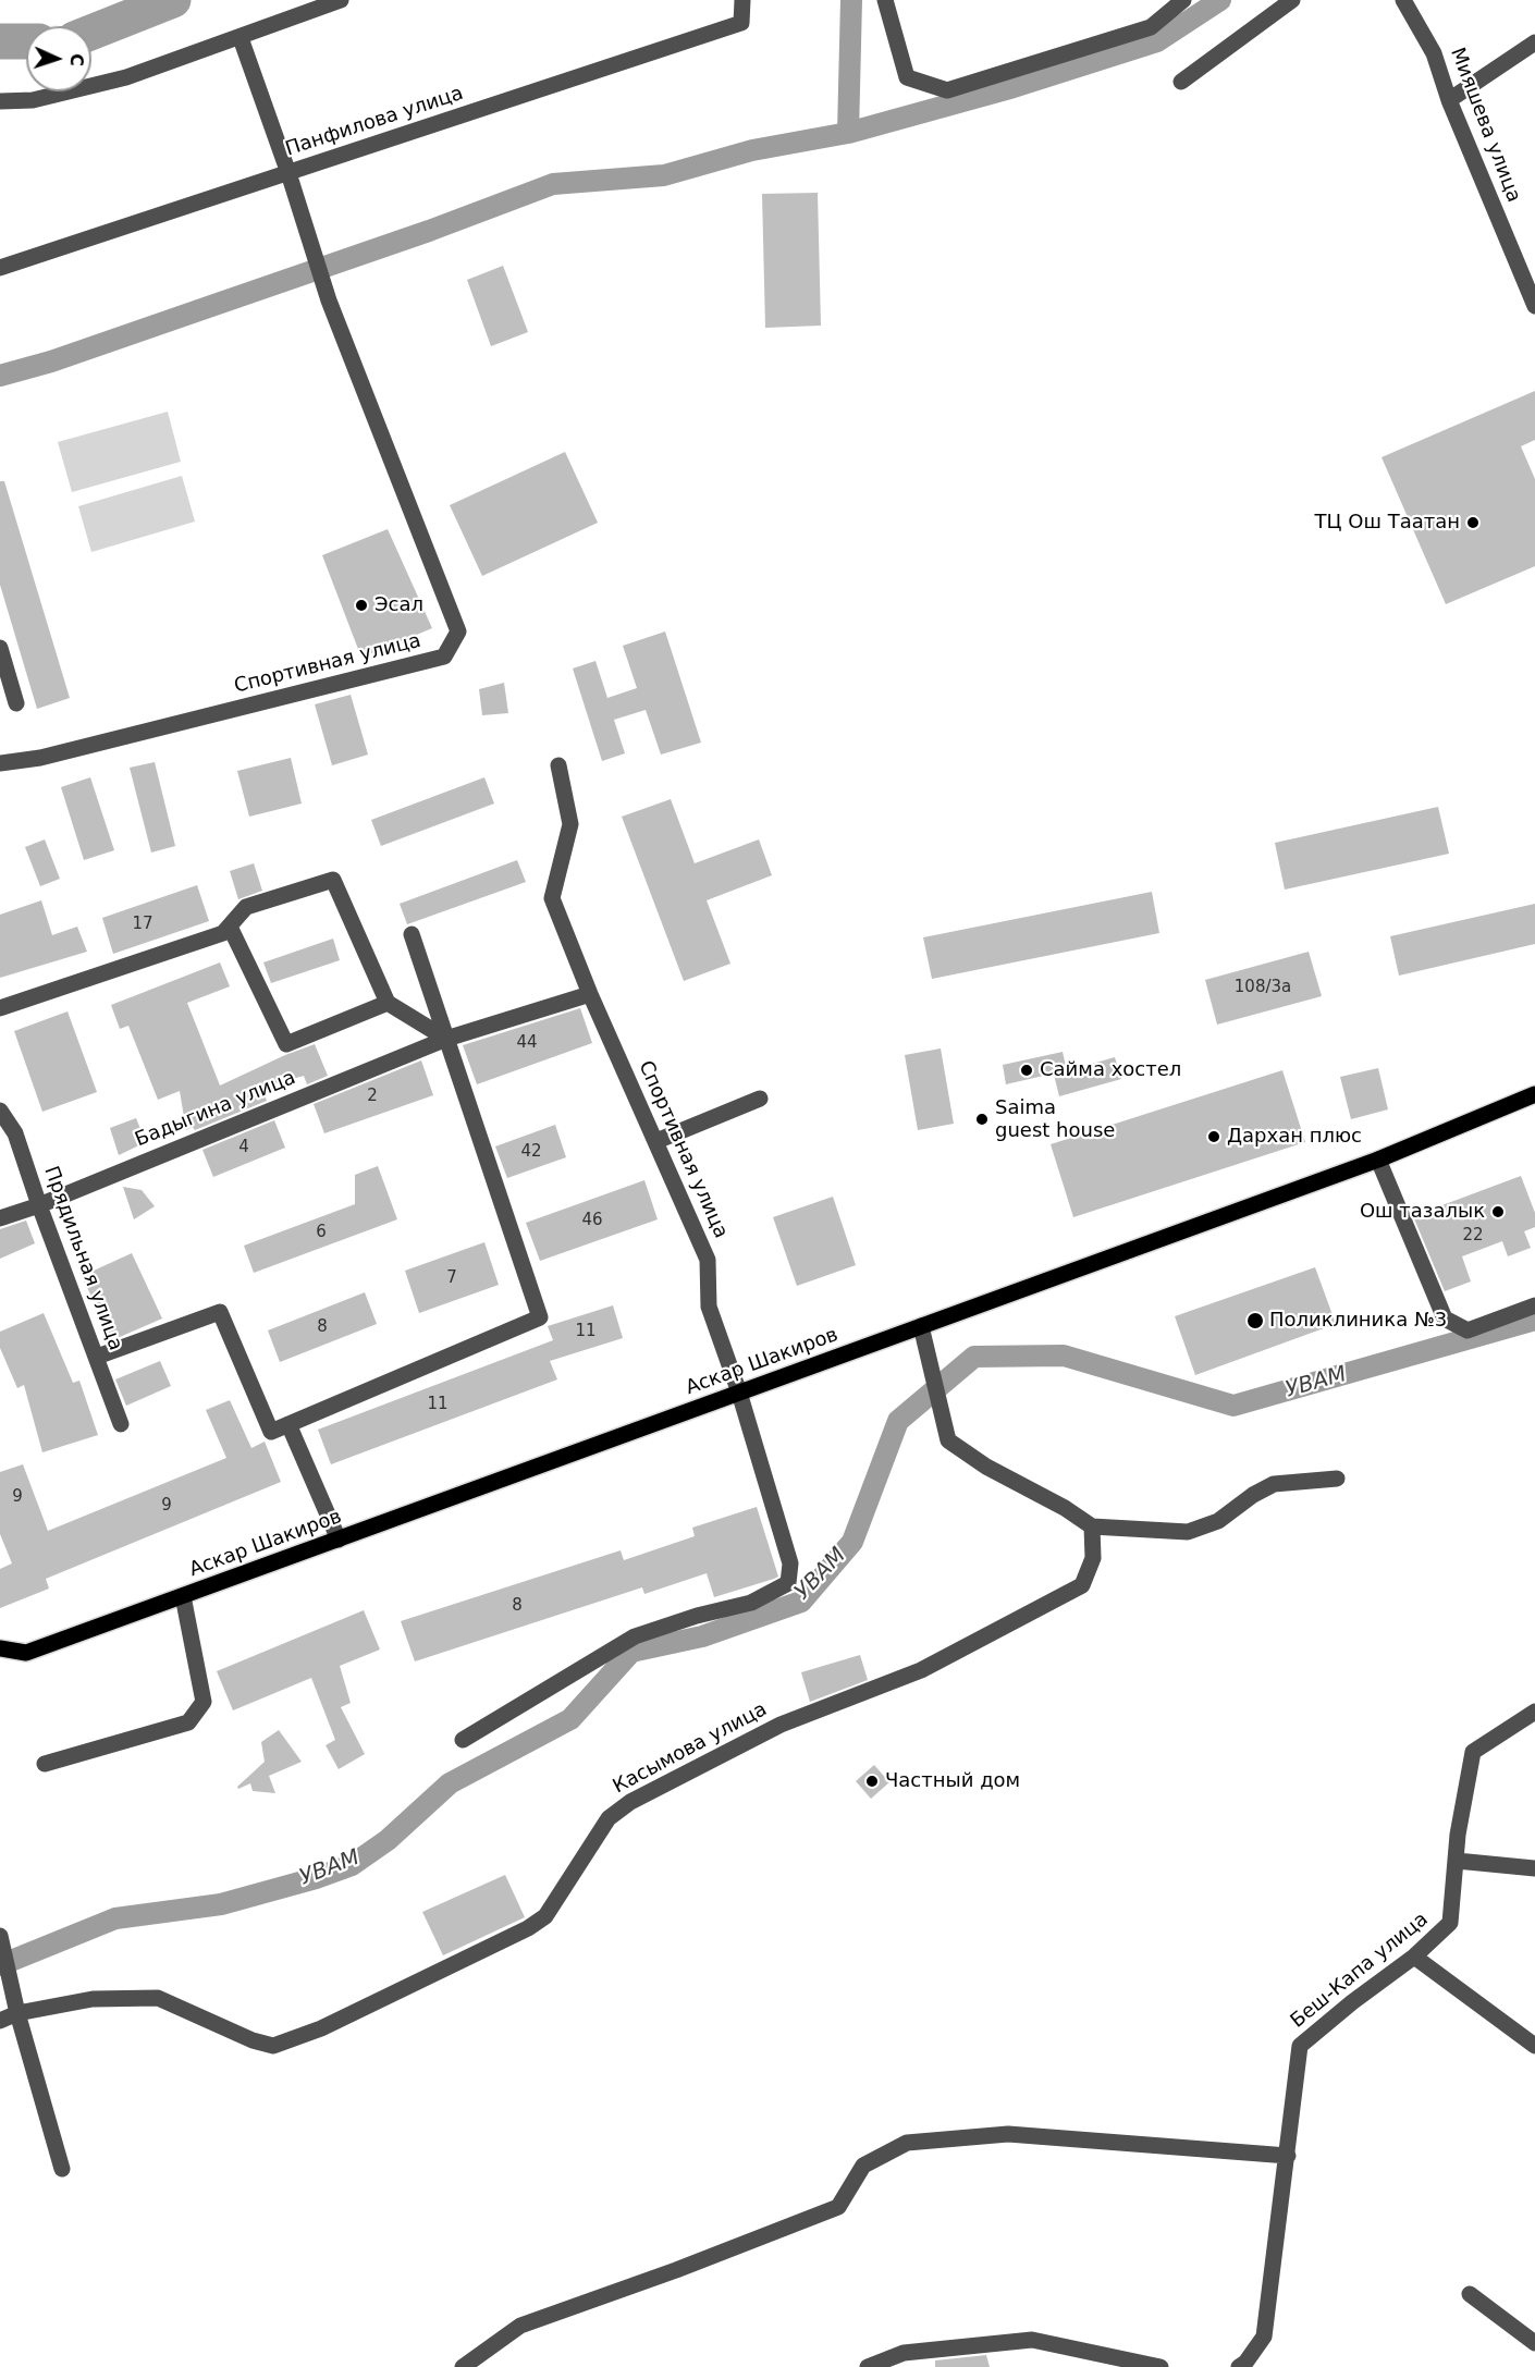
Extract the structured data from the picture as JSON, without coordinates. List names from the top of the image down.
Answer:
{
  "streets": {
    "main road": ["Аскар Шакиров"],
    "street": [
      "Панфилова улица",
      "Мияшева улица",
      "Спортивная улица",
      "Бадыгина улица",
      "Прядильная улица",
      "Касымова улица",
      "Беш-Капа улица"
    ]
  },
  "crossings": [
    ["Панфилова улица", "Спортивная улица"],
    ["Спортивная улица", "Бадыгина улица"],
    ["Спортивная улица", "Аскар Шакиров"],
    ["Бадыгина улица", "Прядильная улица"]
  ],
  "water": ["УВАМ"],
  "places": [
    "ТЦ Ош Таатан",
    "Эсал",
    "Сайма хостел",
    "Saima guest house",
    "Дархан плюс",
    "Ош тазалык",
    "Поликлиника №3",
    "Частный дом"
  ],
  "house_numbers": [
    "17",
    "108/3а",
    "44",
    "2",
    "4",
    "42",
    "46",
    "6",
    "22",
    "7",
    "8",
    "11",
    "11",
    "9",
    "9",
    "8"
  ],
  "north": "right"
}
